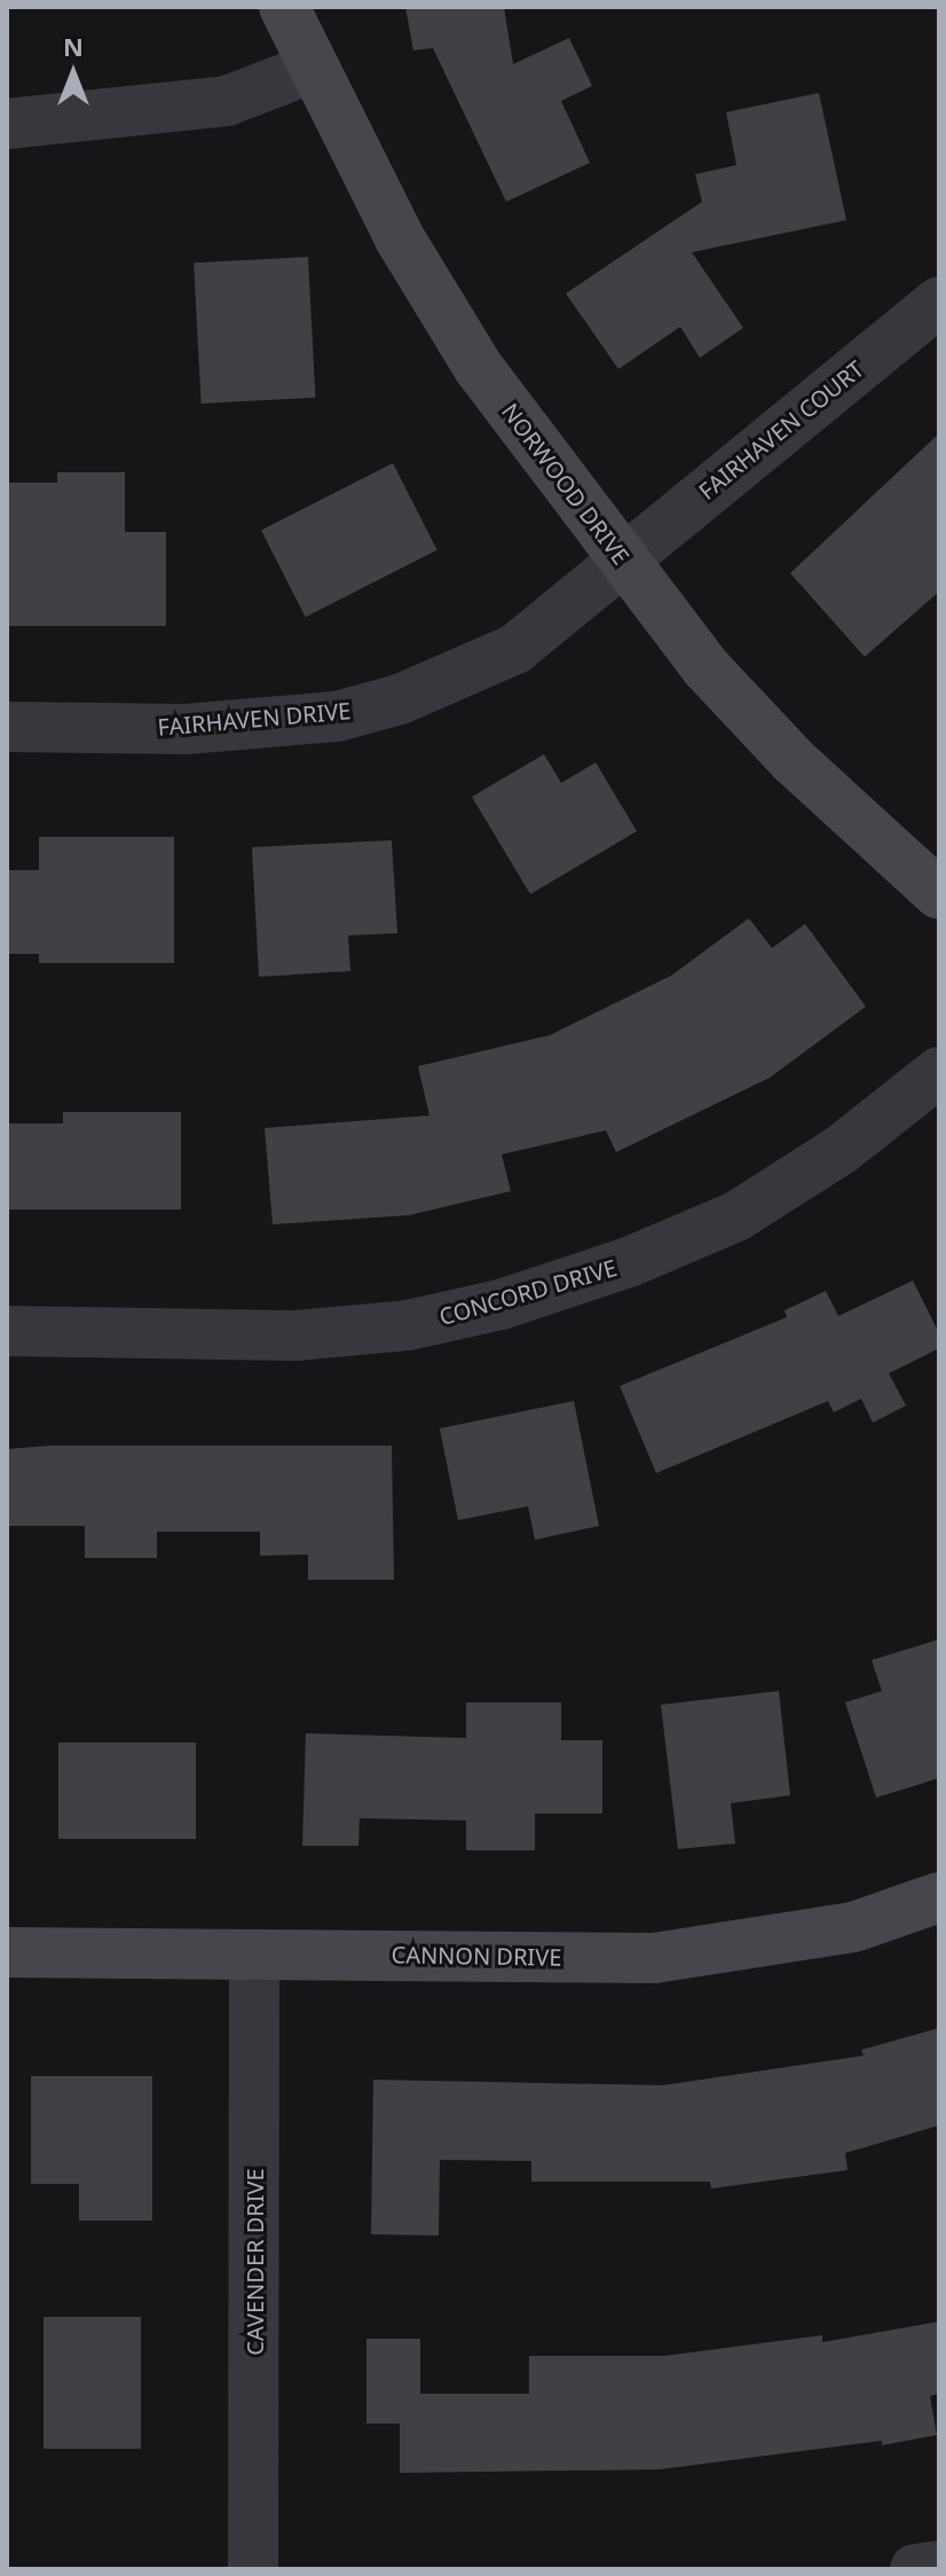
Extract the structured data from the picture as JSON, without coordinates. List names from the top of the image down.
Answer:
{
  "streets": {
    "main road": ["NORWOOD DRIVE", "CANNON DRIVE"],
    "street": [
      "FAIRHAVEN COURT",
      "FAIRHAVEN DRIVE",
      "CONCORD DRIVE",
      "CAVENDER DRIVE"
    ]
  },
  "crossings": [
    ["FAIRHAVEN COURT", "NORWOOD DRIVE"],
    ["FAIRHAVEN COURT", "FAIRHAVEN DRIVE"],
    ["NORWOOD DRIVE", "FAIRHAVEN DRIVE"],
    ["CANNON DRIVE", "CAVENDER DRIVE"]
  ],
  "north": "top"
}
